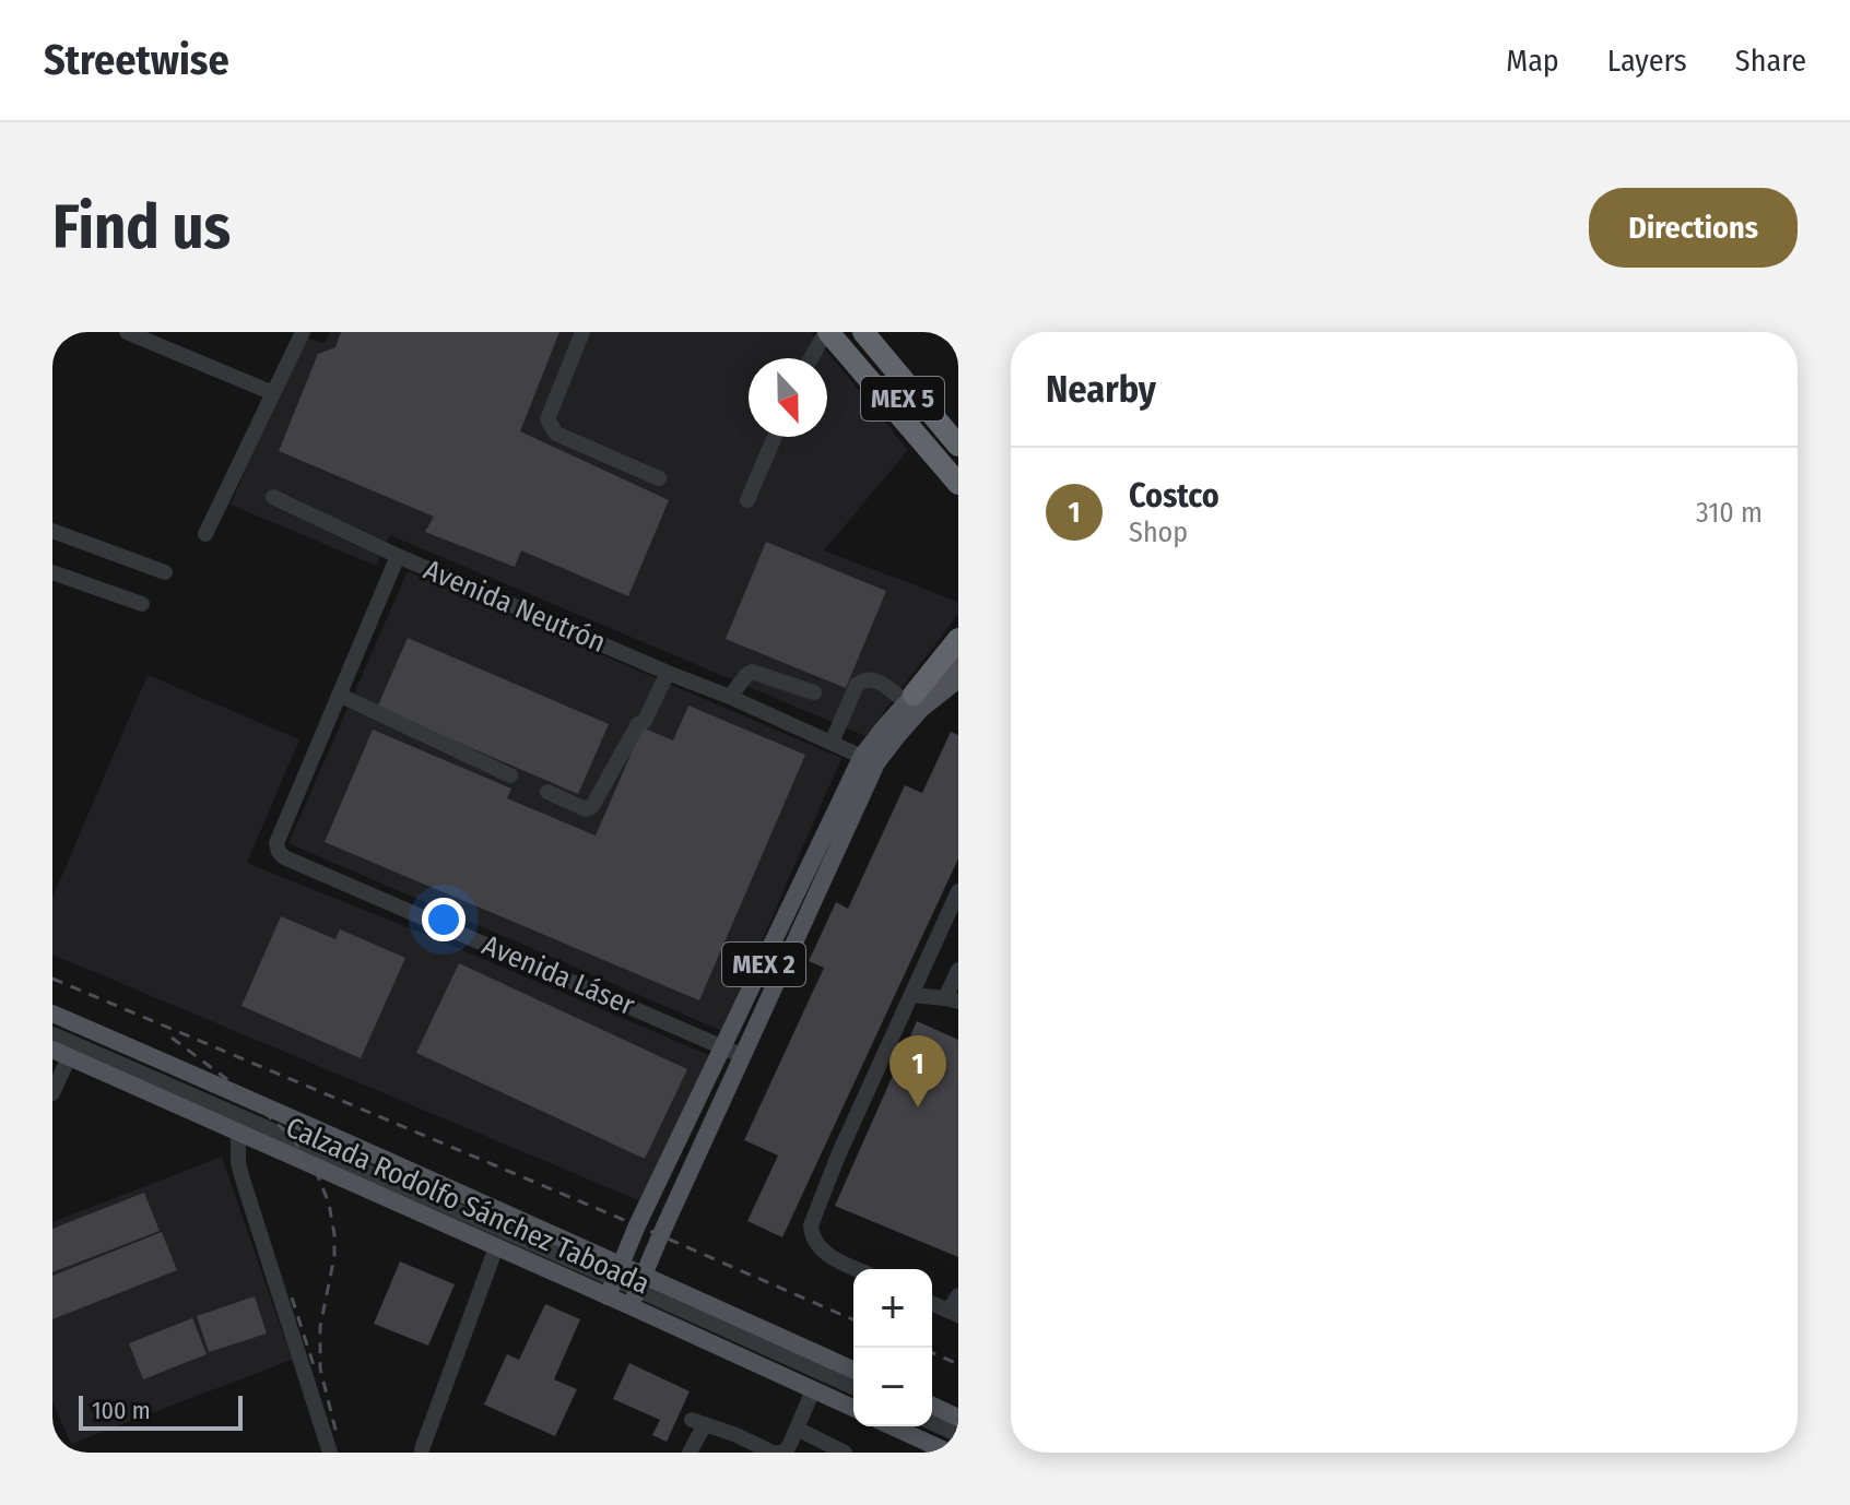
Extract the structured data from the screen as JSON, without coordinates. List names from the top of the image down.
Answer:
{
  "streets": {
    "highway": ["MEX 5"],
    "main road": ["MEX 2", "Calzada Rodolfo Sánchez Taboada"],
    "lane": ["Avenida Neutrón", "Avenida Láser"]
  },
  "crossings": [
    ["Avenida Neutrón", "MEX 2"],
    ["Avenida Neutrón", "Avenida Láser"],
    ["MEX 2", "Avenida Láser"],
    ["MEX 2", "Calzada Rodolfo Sánchez Taboada"]
  ],
  "scale_bar": "100 m",
  "north": "bottom",
  "page": {
    "header": "Streetwise",
    "nav": ["Map", "Layers", "Share"],
    "buttons": "Directions",
    "title": "Find us",
    "heading": "Nearby",
    "list": [
      {
        "mark": "1",
        "name": "Costco",
        "note": "Shop",
        "value": "310 m"
      }
    ],
    "pins": "1",
    "map_buttons": ["+", "−"],
    "scale": "100 m"
  }
}
